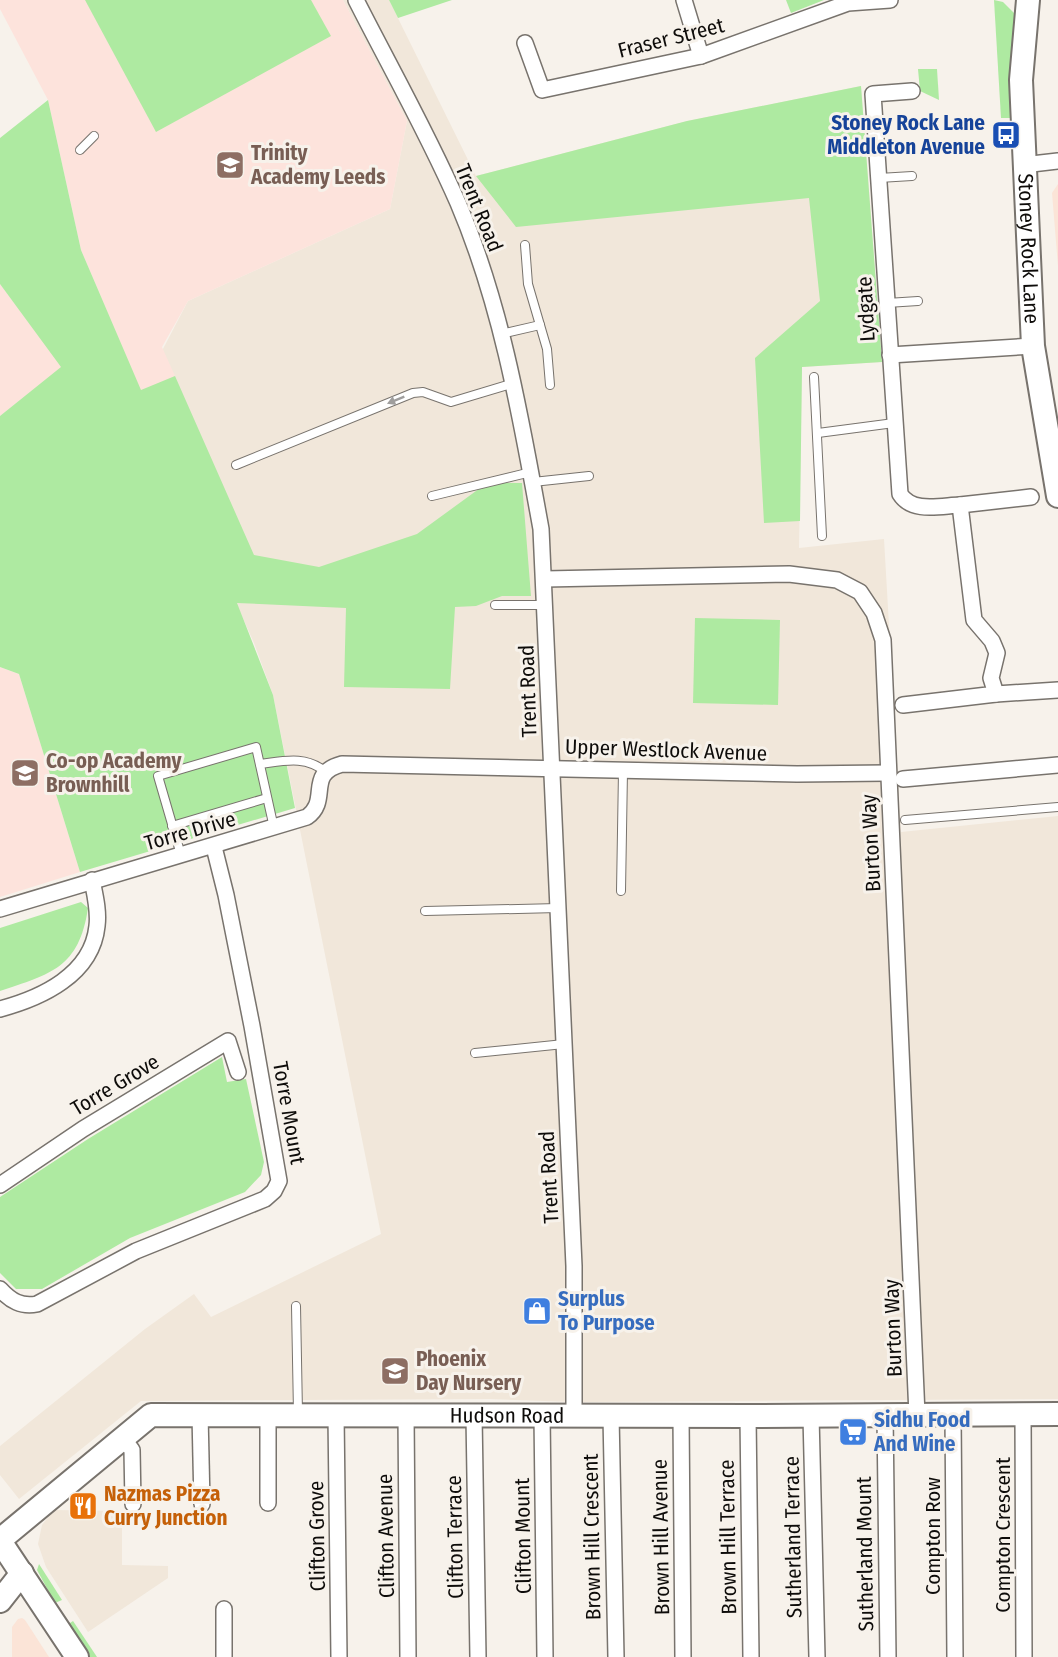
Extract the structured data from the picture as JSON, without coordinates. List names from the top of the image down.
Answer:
{
  "streets": {
    "street": [
      "Fraser Street",
      "Trent Road",
      "Stoney Rock Lane",
      "Lydgate",
      "Upper Westlock Avenue",
      "Torre Drive",
      "Burton Way",
      "Torre Grove",
      "Torre Mount",
      "Hudson Road",
      "Compton Crescent",
      "Clifton Grove",
      "Clifton Avenue",
      "Clifton Mount",
      "Compton Row",
      "Clifton Terrace",
      "Brown Hill Crescent",
      "Brown Hill Avenue",
      "Brown Hill Terrace",
      "Sutherland Terrace",
      "Sutherland Mount"
    ]
  },
  "crossings": [
    ["Trent Road", "Upper Westlock Avenue"],
    ["Trent Road", "Burton Way"],
    ["Trent Road", "Hudson Road"],
    ["Upper Westlock Avenue", "Torre Drive"],
    ["Upper Westlock Avenue", "Burton Way"],
    ["Torre Drive", "Torre Mount"],
    ["Burton Way", "Hudson Road"],
    ["Hudson Road", "Compton Crescent"],
    ["Hudson Road", "Clifton Grove"],
    ["Hudson Road", "Clifton Avenue"],
    ["Hudson Road", "Clifton Mount"],
    ["Hudson Road", "Compton Row"],
    ["Hudson Road", "Clifton Terrace"],
    ["Hudson Road", "Brown Hill Crescent"],
    ["Hudson Road", "Brown Hill Avenue"],
    ["Hudson Road", "Brown Hill Terrace"],
    ["Hudson Road", "Sutherland Terrace"],
    ["Hudson Road", "Sutherland Mount"]
  ],
  "places": {
    "bus stop": ["Stoney Rock Lane Middleton Avenue"],
    "school or university": ["Trinity Academy Leeds", "Co-op Academy Brownhill", "Phoenix Day Nursery"],
    "shop": ["Surplus To Purpose"],
    "supermarket": ["Sidhu Food And Wine"],
    "restaurant": ["Nazmas Pizza Curry Junction"]
  }
}
